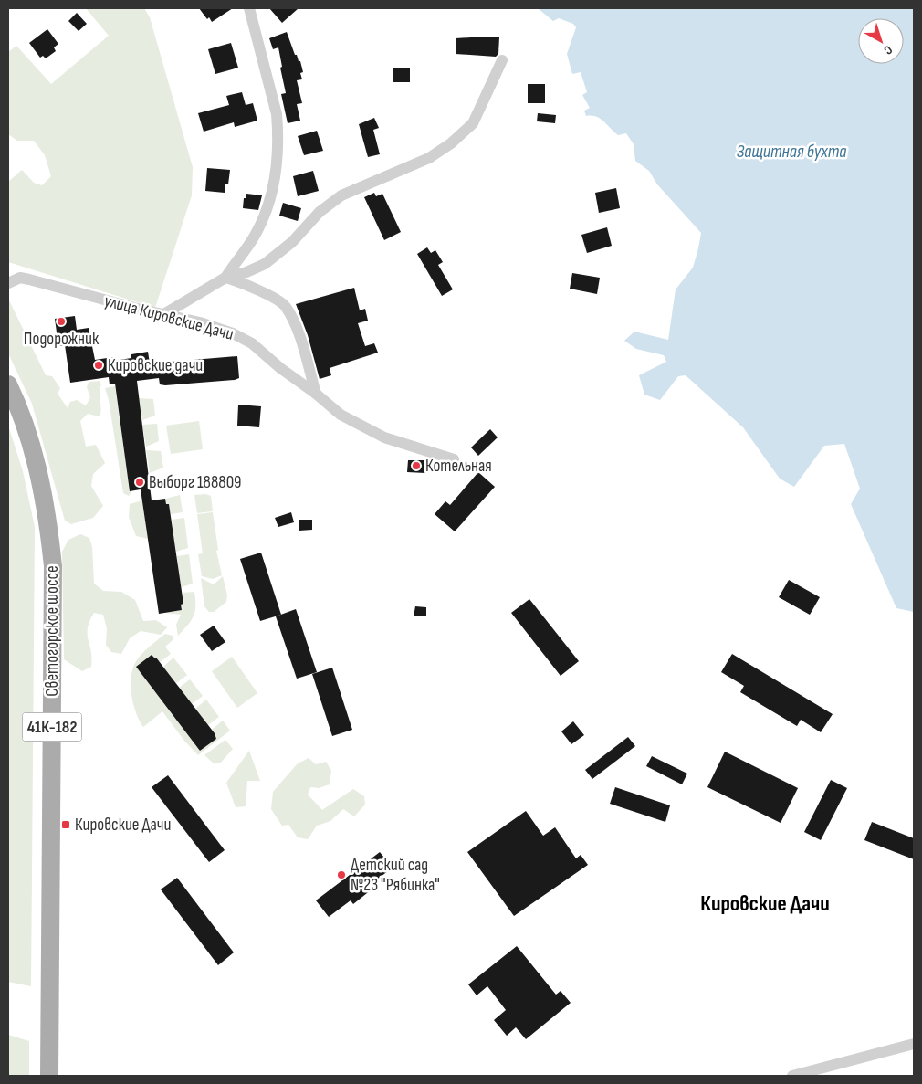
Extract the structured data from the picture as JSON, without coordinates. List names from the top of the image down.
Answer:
{
  "streets": {
    "main road": ["Светогорское шоссе", "41К-182"],
    "street": ["улица Кировские Дачи"]
  },
  "districts": ["Кировские Дачи"],
  "water": ["Защитная бухта"],
  "places": {
    "other": [
      "Подорожник",
      "Кировские дачи",
      "Котельная",
      "Выборг 188809",
      "Детский сад №23 \"Рябинка\""
    ],
    "transit": ["Кировские Дачи"]
  },
  "north": "bottom right"
}
